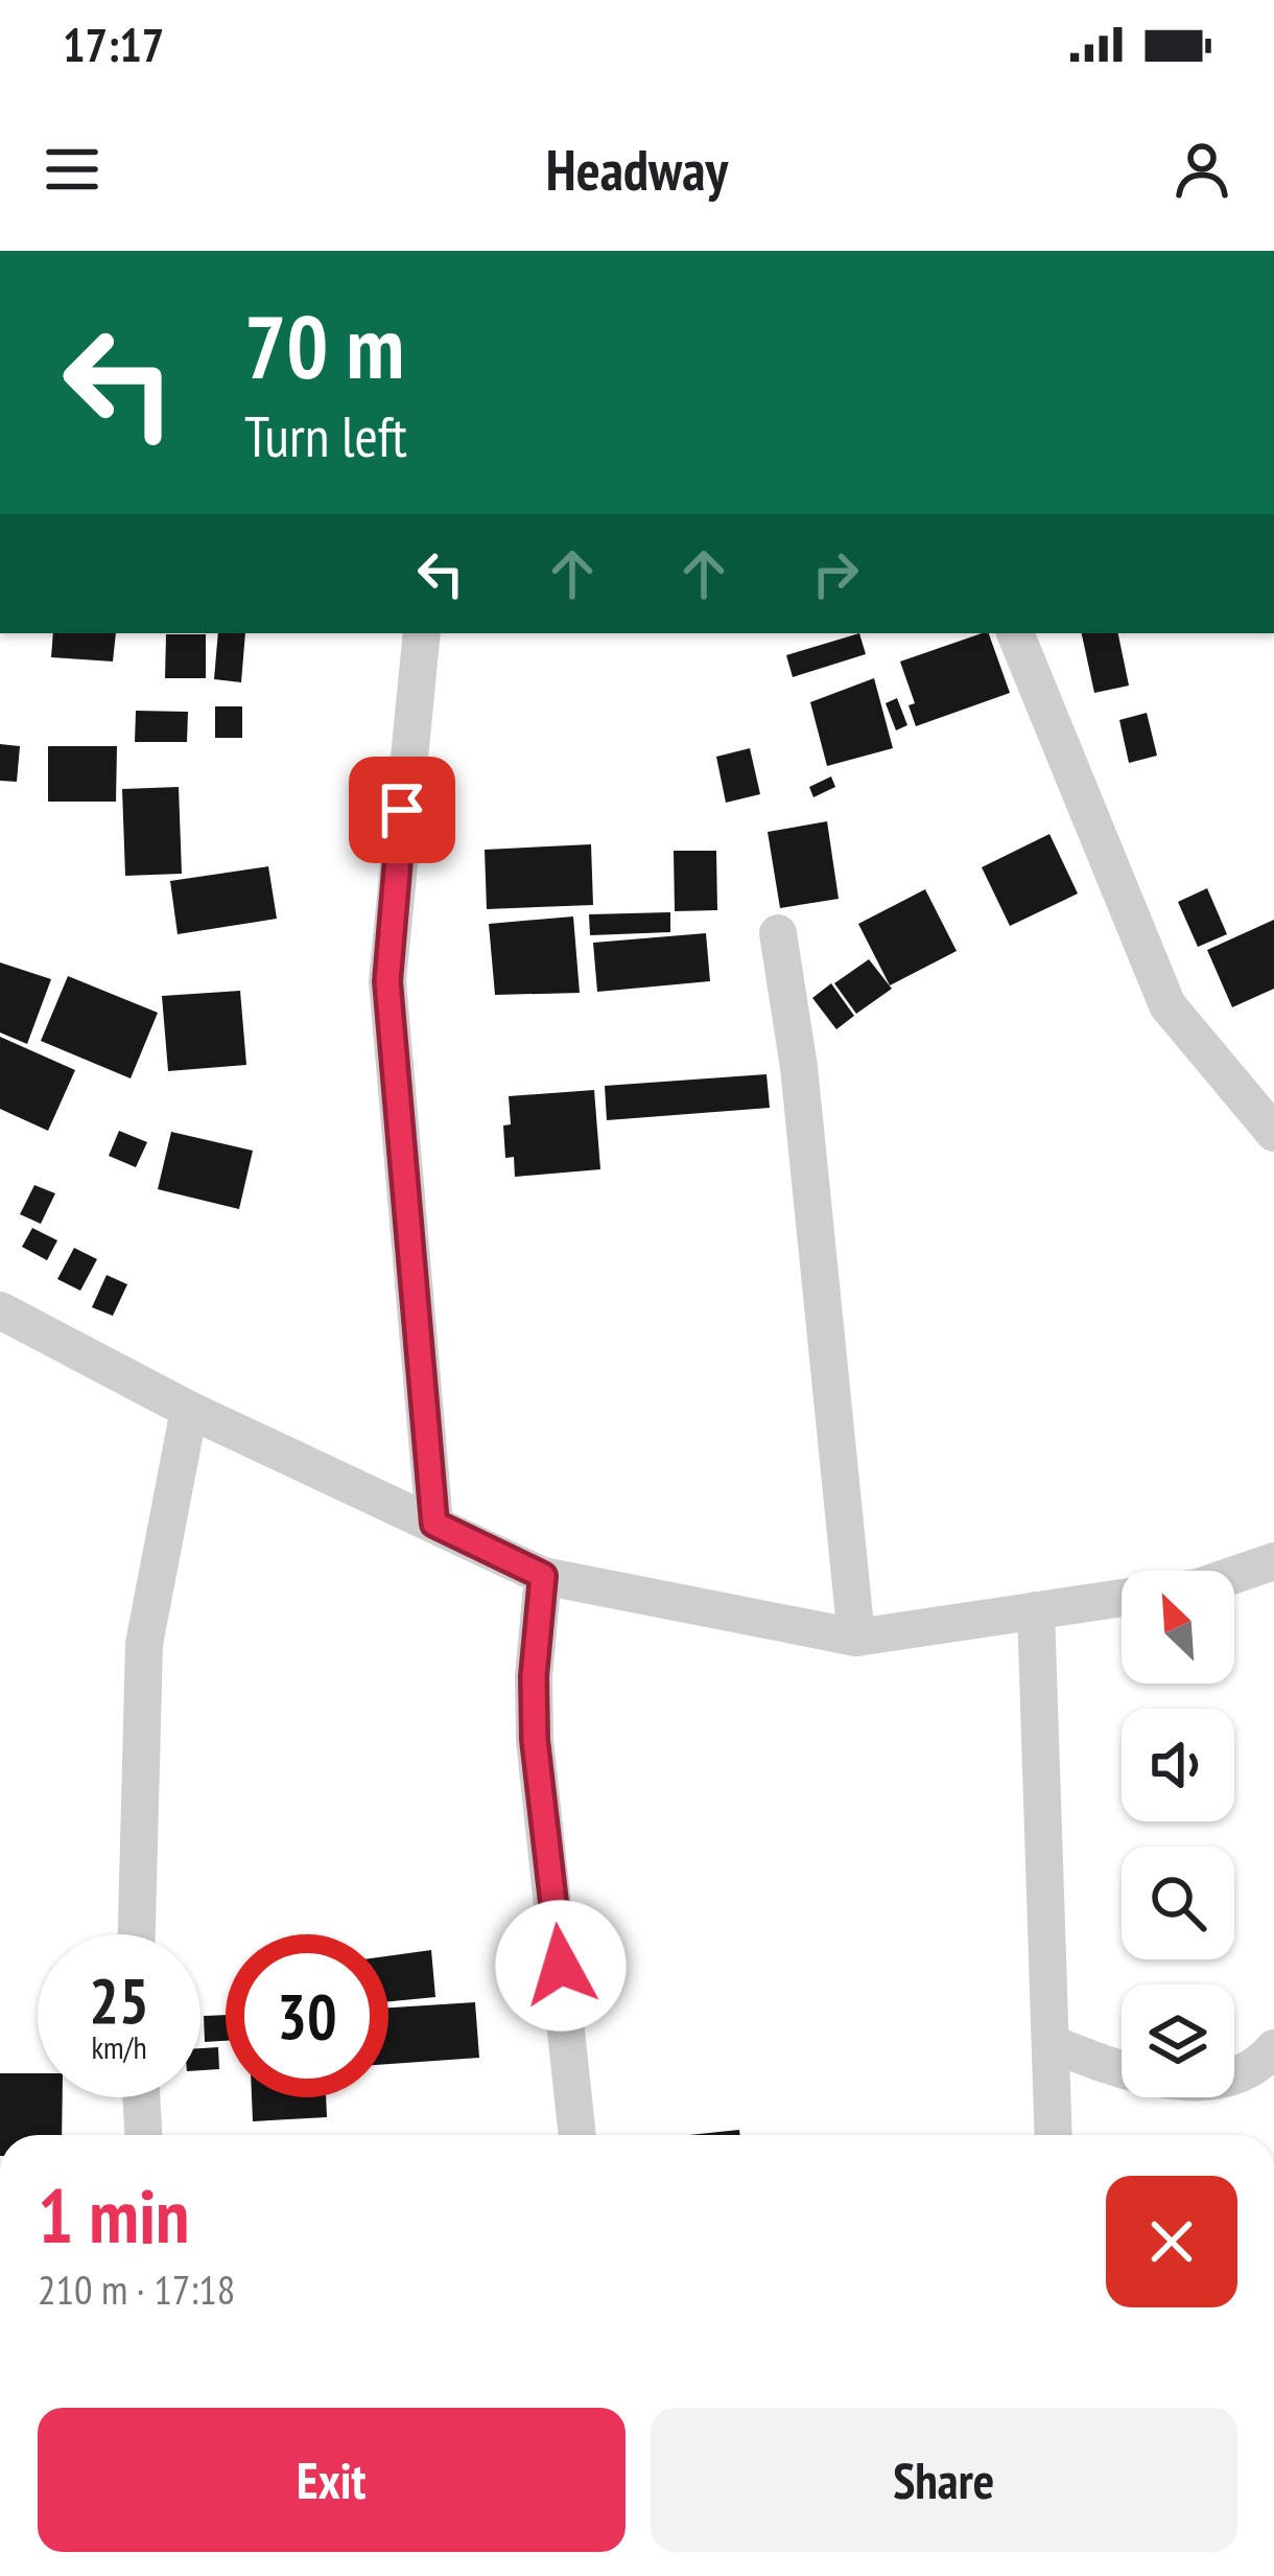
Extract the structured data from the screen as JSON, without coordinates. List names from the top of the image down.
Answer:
{
  "north": "top left",
  "page": {
    "status": "17:17",
    "header": "Headway",
    "turn": ["70 m", "Turn left"],
    "speed": "25 km/h",
    "limit": "30",
    "heading": ["1 min", "210 m · 17:18"],
    "buttons": ["Exit", "Share"]
  }
}
